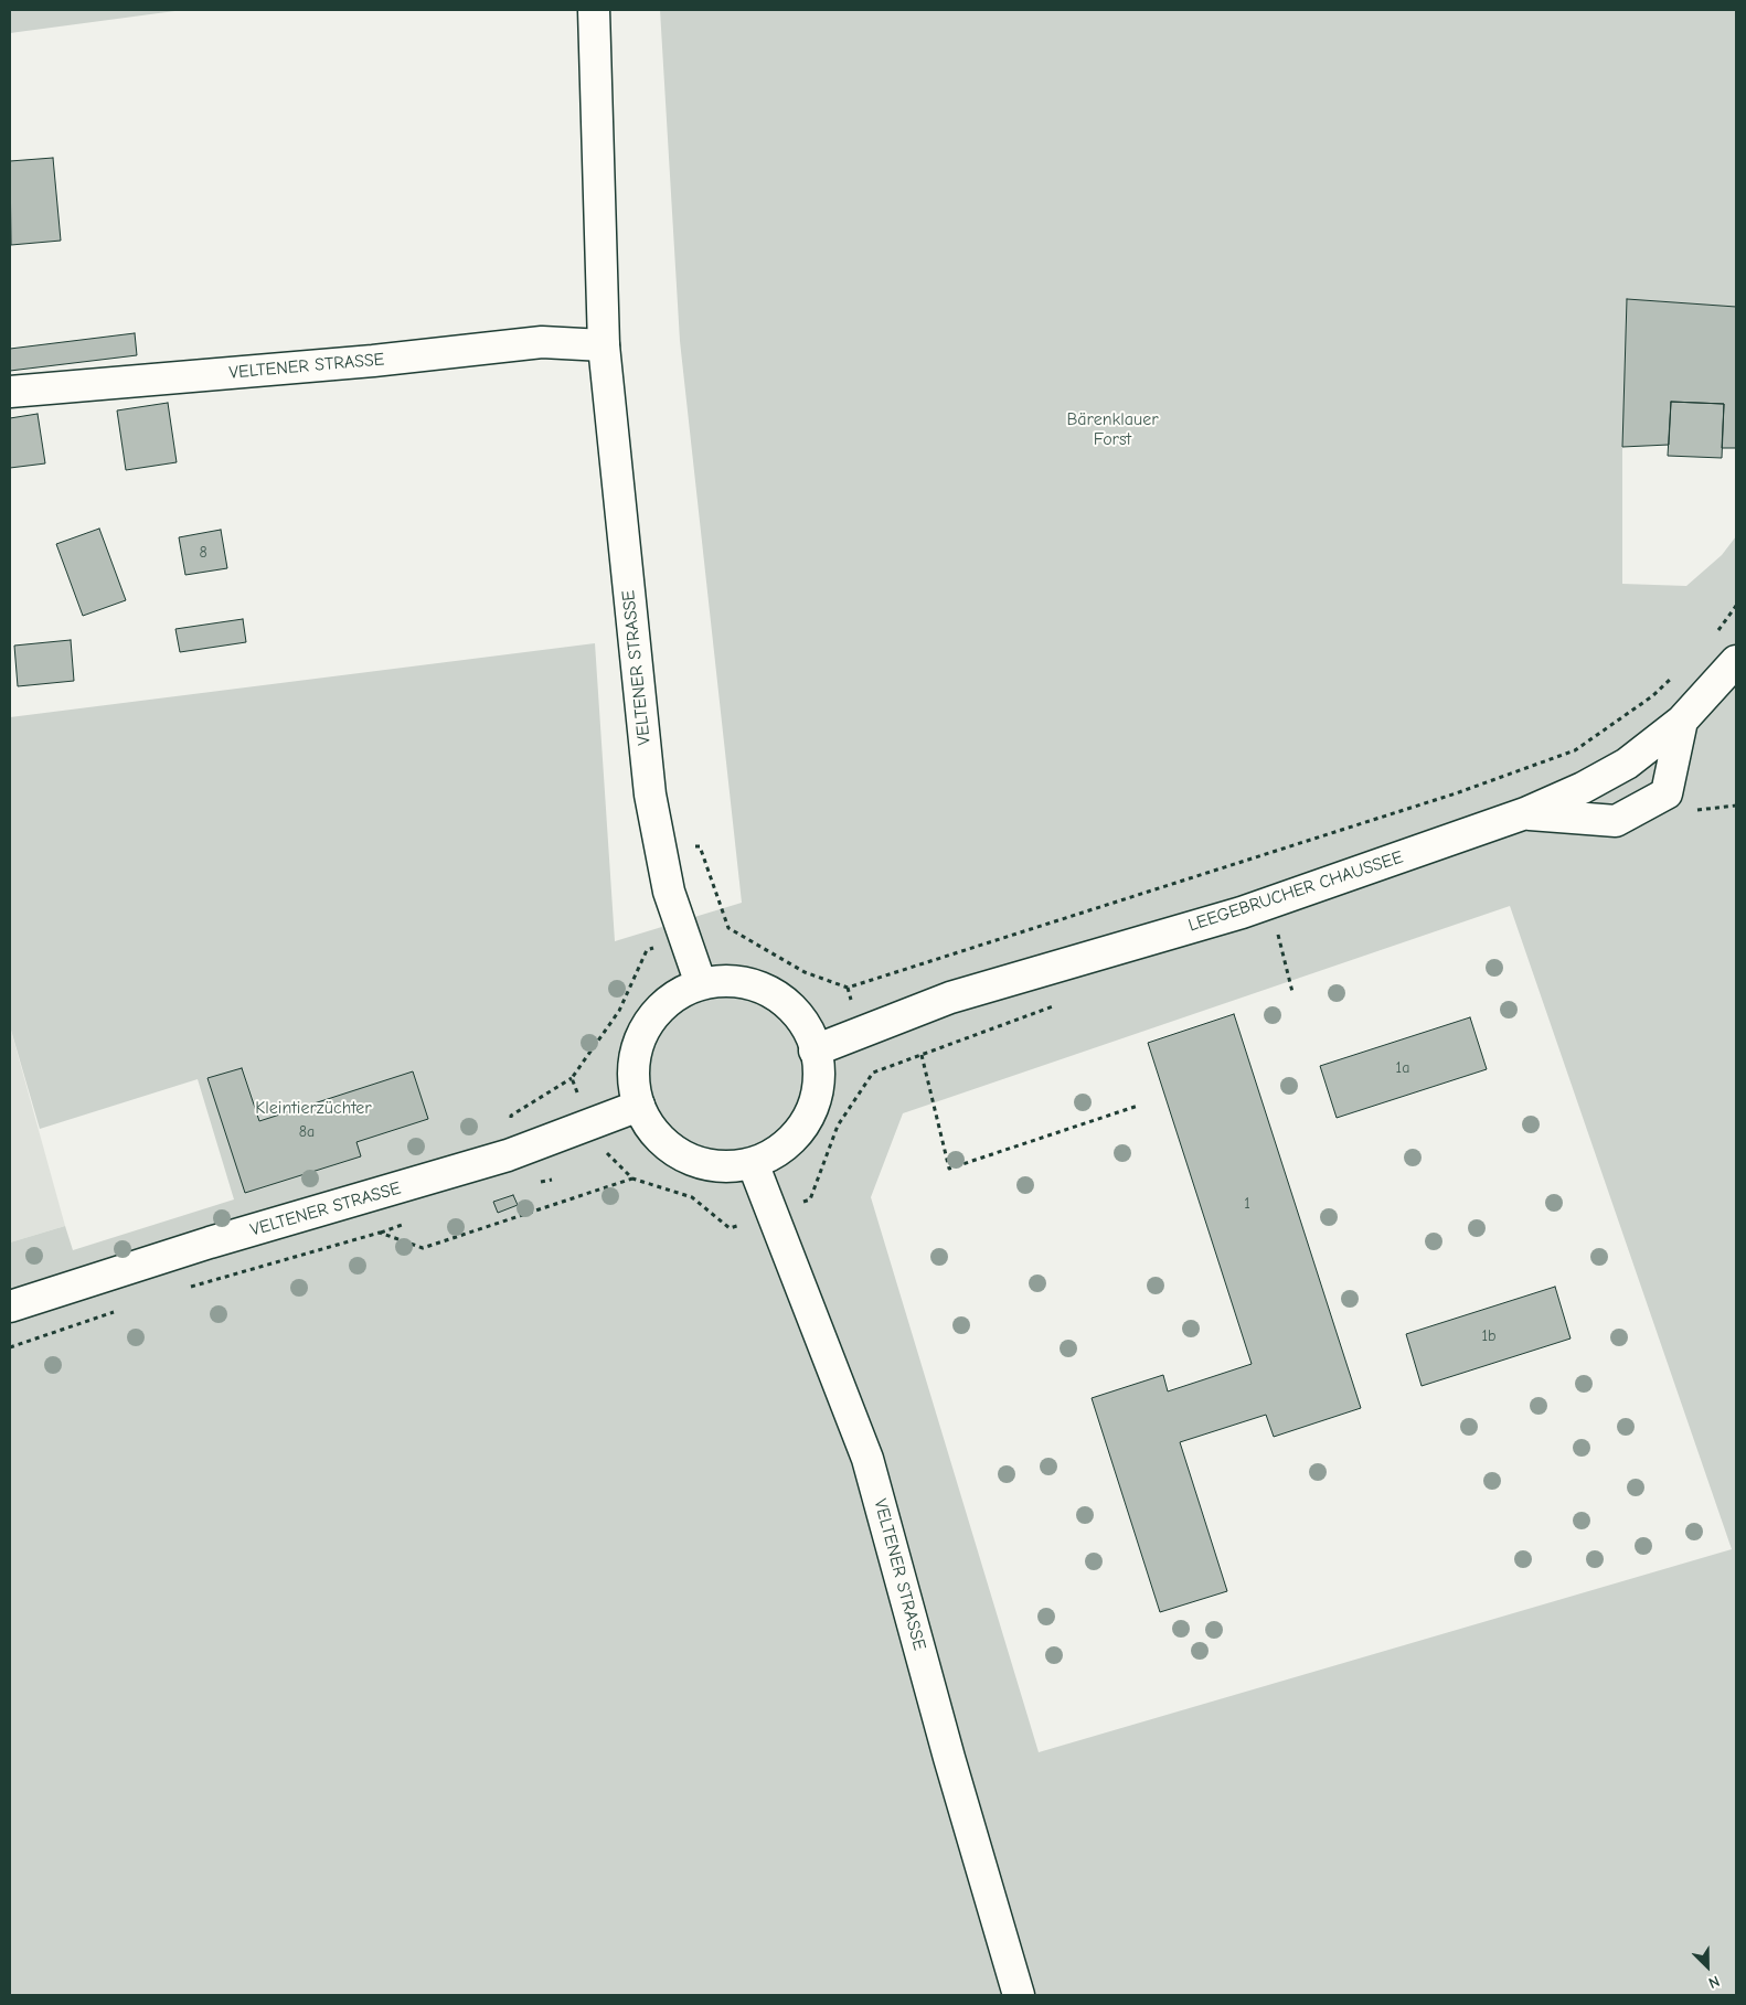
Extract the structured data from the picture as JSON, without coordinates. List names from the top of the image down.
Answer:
{
  "streets": {
    "main road": ["VELTENER STRASSE", "LEEGEBRUCHER CHAUSSEE"]
  },
  "crossings": [
    ["VELTENER STRASSE", "LEEGEBRUCHER CHAUSSEE"]
  ],
  "parks": ["Bärenklauer Forst", "Kleintierzüchter"],
  "house_numbers": [
    "8",
    "1a",
    "8a",
    "1",
    "1b"
  ],
  "north": "bottom right"
}
